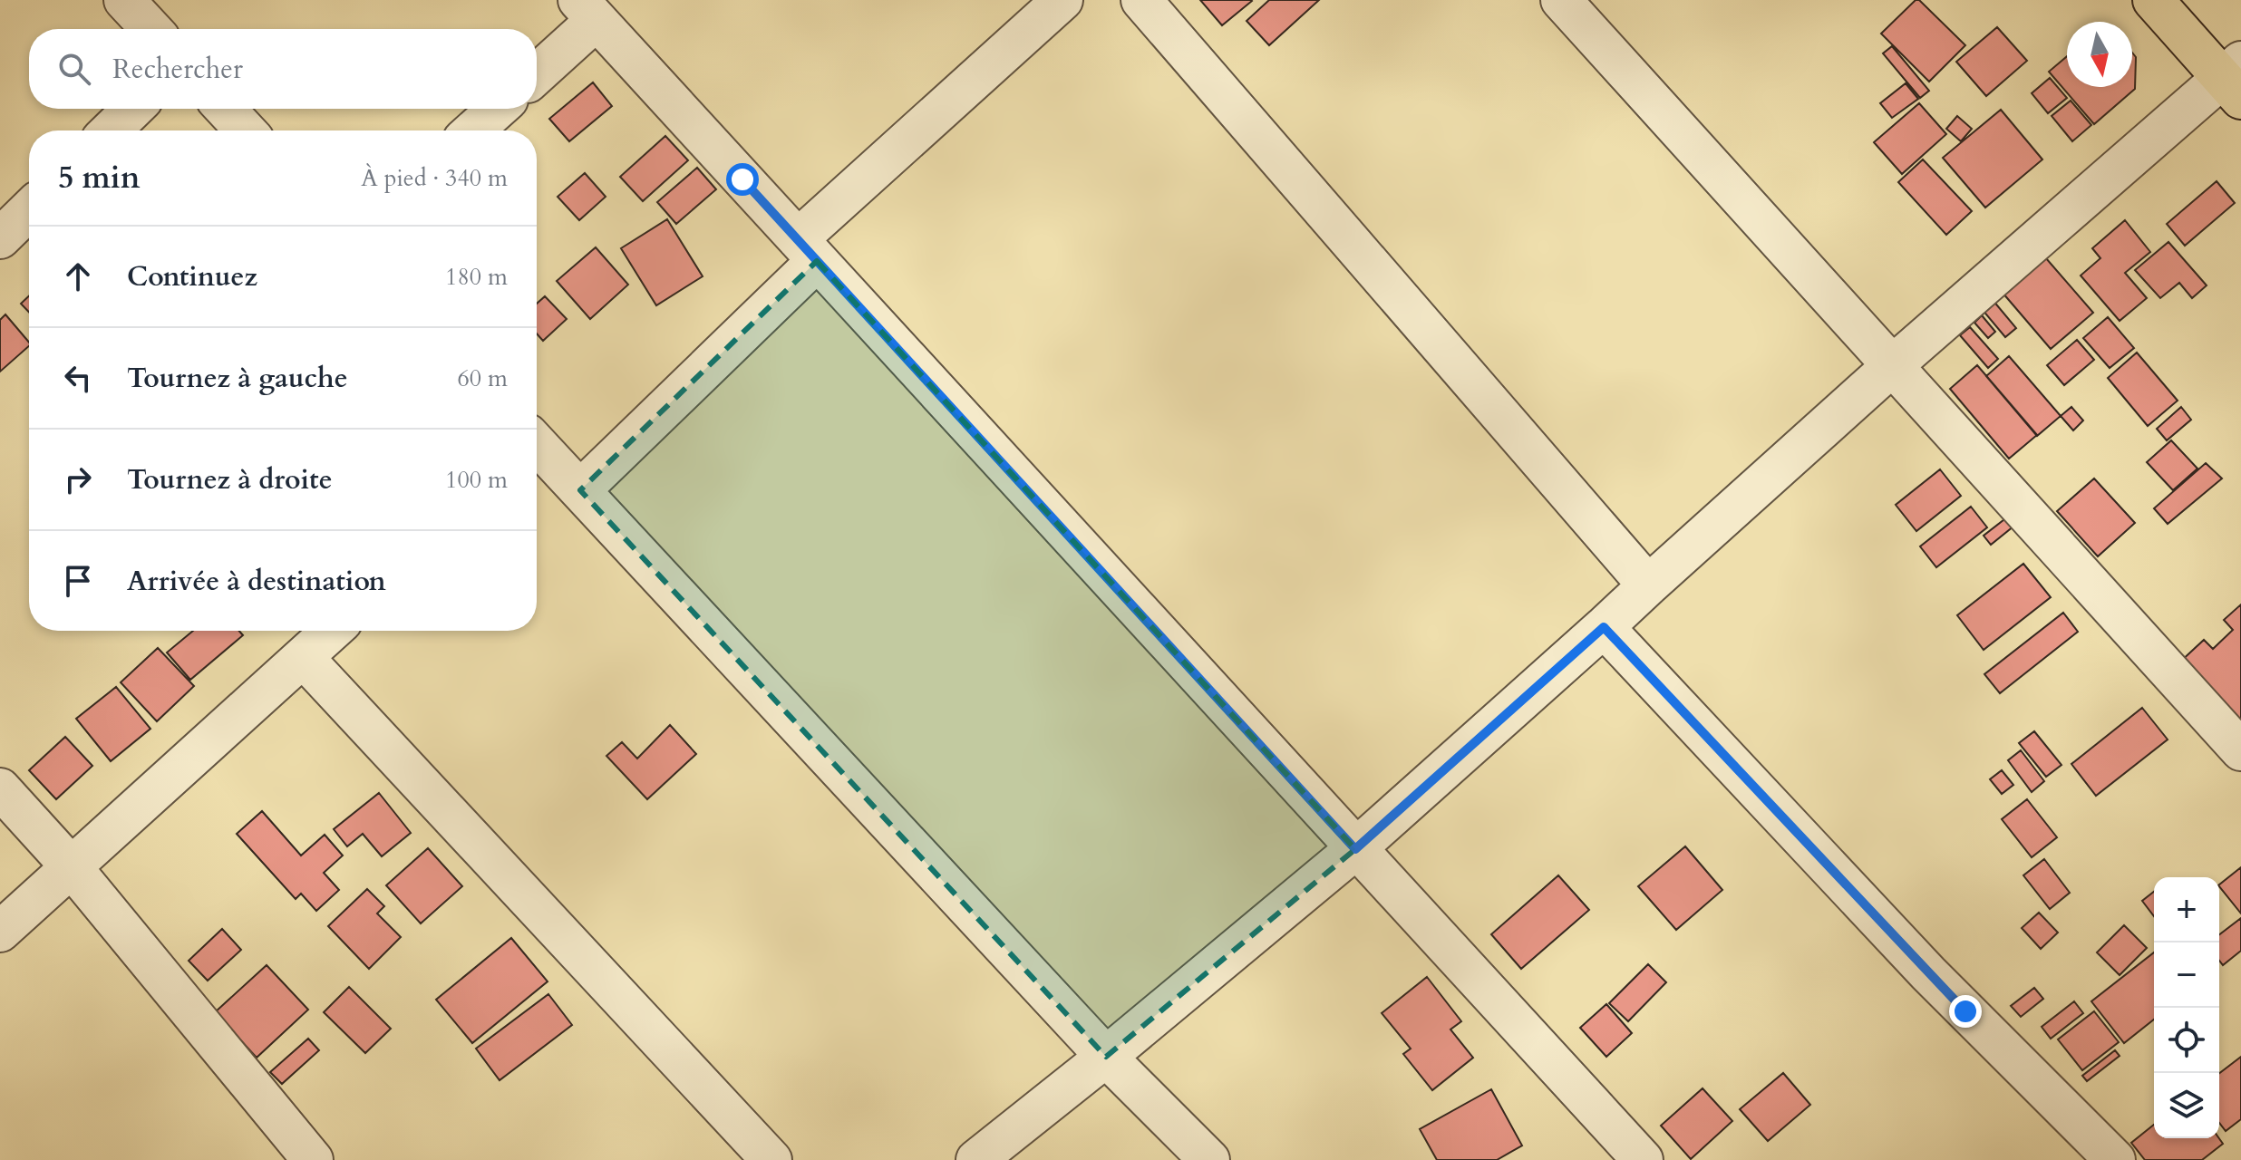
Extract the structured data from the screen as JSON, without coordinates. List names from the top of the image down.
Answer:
{
  "north": "bottom",
  "page": {
    "search": "Rechercher",
    "heading": ["5 min", "À pied · 340 m"],
    "list": [
      ["Continuez", "180 m"],
      ["Tournez à gauche", "60 m"],
      ["Tournez à droite", "100 m"],
      "Arrivée à destination"
    ],
    "map_buttons": ["+", "−"]
  }
}
